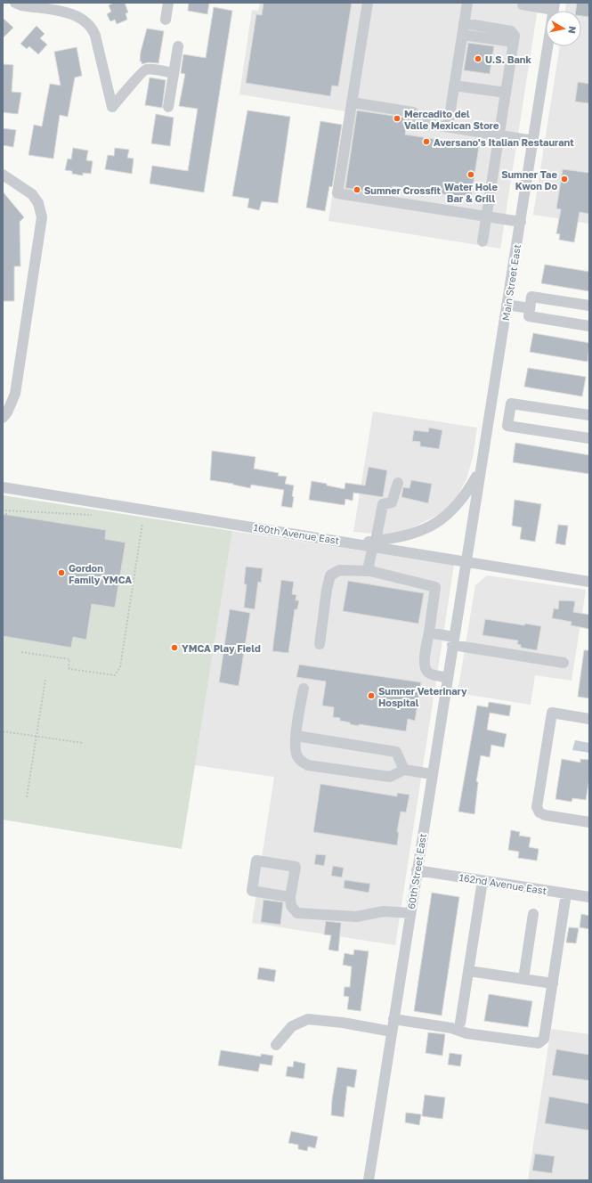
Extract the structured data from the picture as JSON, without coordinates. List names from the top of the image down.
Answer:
{
  "streets": {
    "street": [
      "Main Street East",
      "160th Avenue East",
      "60th Street East",
      "162nd Avenue East"
    ]
  },
  "crossings": [
    ["Main Street East", "160th Avenue East"],
    ["Main Street East", "60th Street East"],
    ["160th Avenue East", "60th Street East"],
    ["60th Street East", "162nd Avenue East"]
  ],
  "places": [
    "U.S. Bank",
    "Mercadito del Valle Mexican Store",
    "Aversano's Italian Restaurant",
    "Water Hole Bar & Grill",
    "Sumner Tae Kwon Do",
    "Sumner Crossfit",
    "Gordon Family YMCA",
    "YMCA Play Field",
    "Sumner Veterinary Hospital"
  ],
  "north": "right"
}
